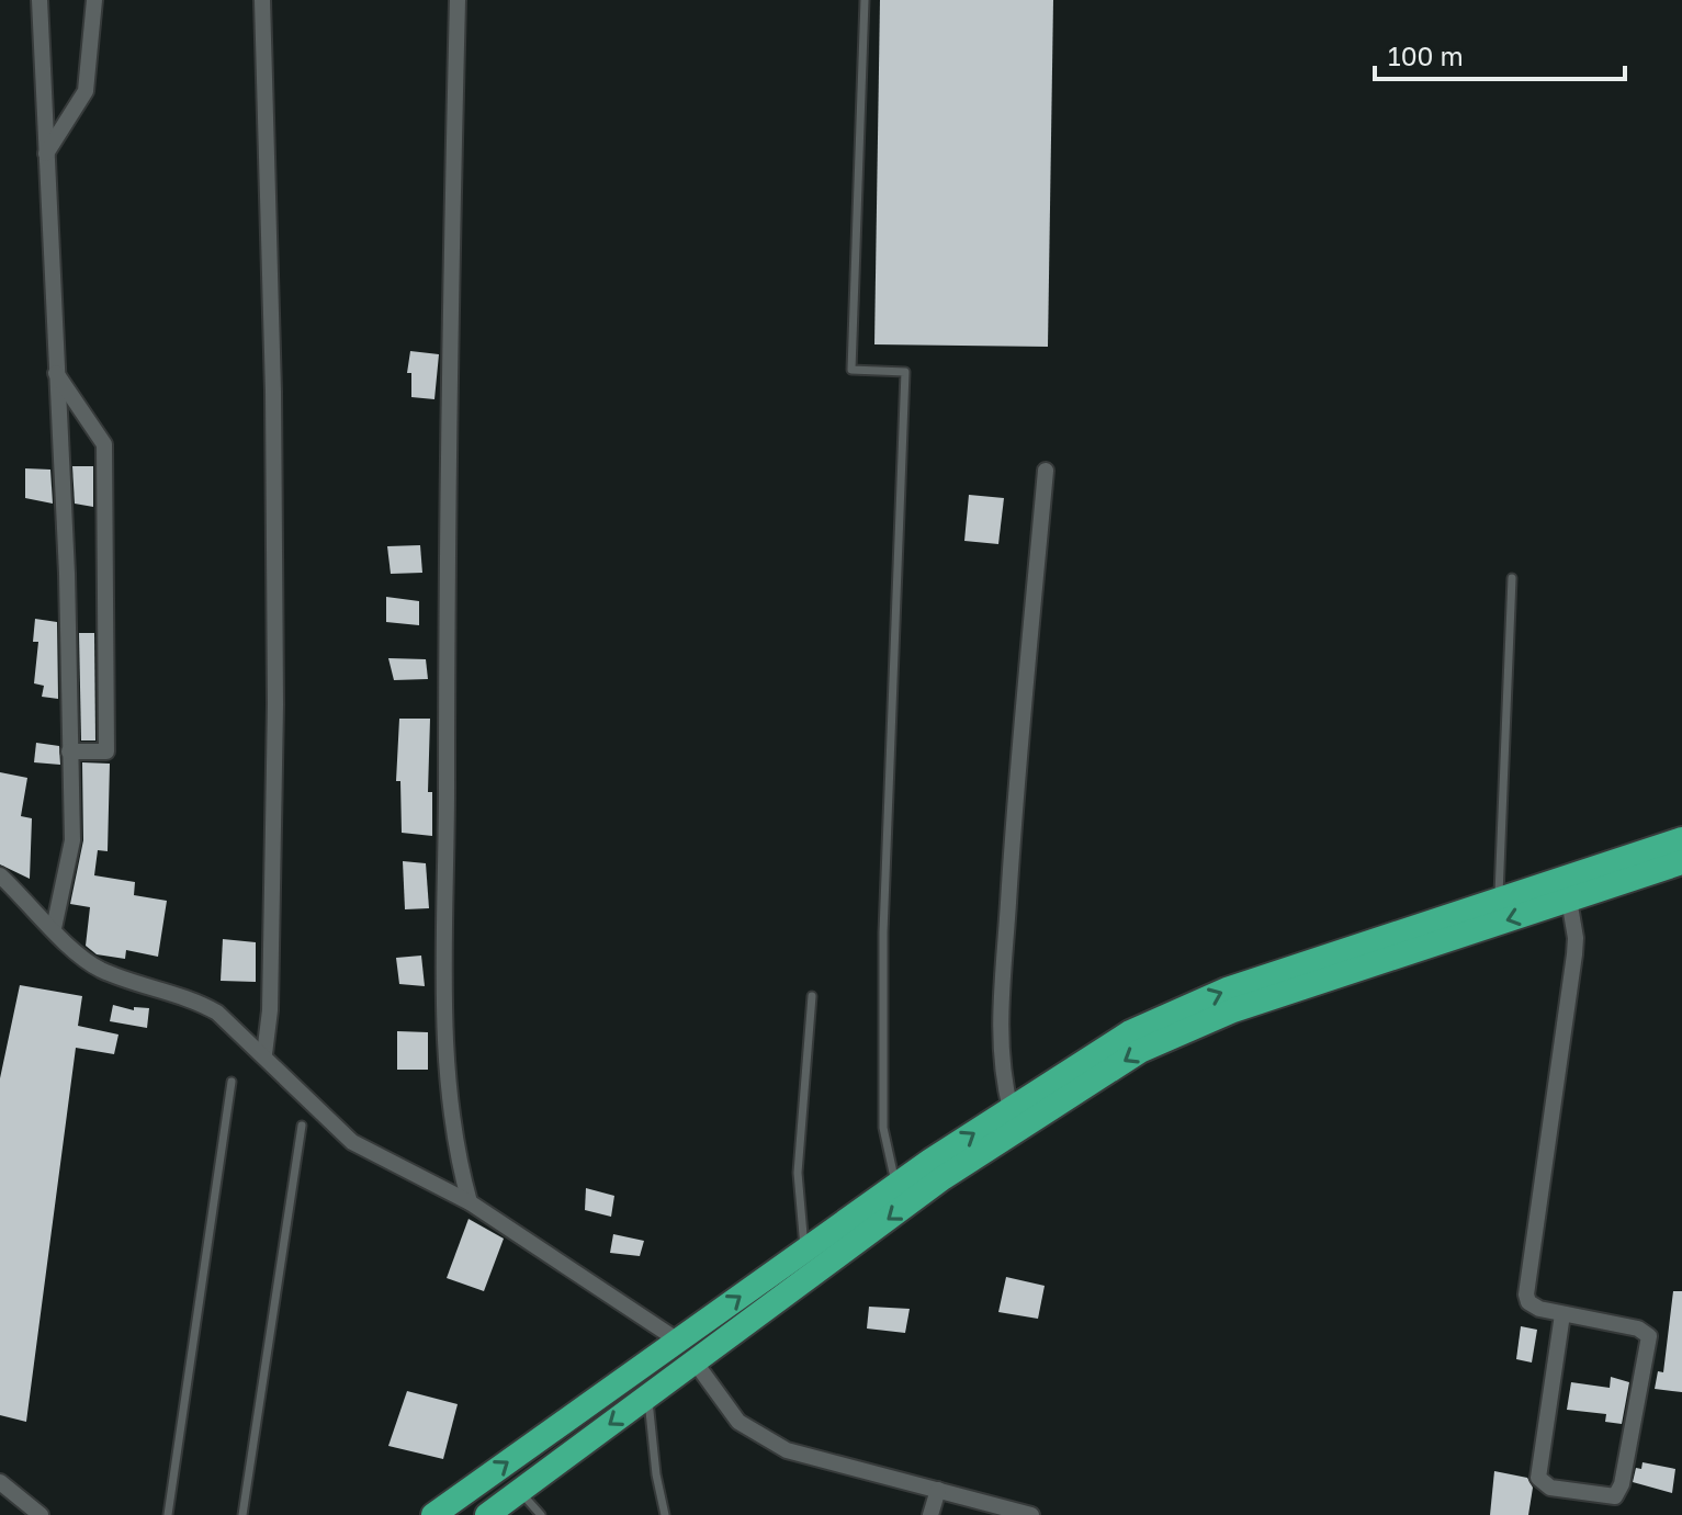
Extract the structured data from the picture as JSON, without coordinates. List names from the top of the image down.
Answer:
{
  "scale_bar": "100 m"
}
